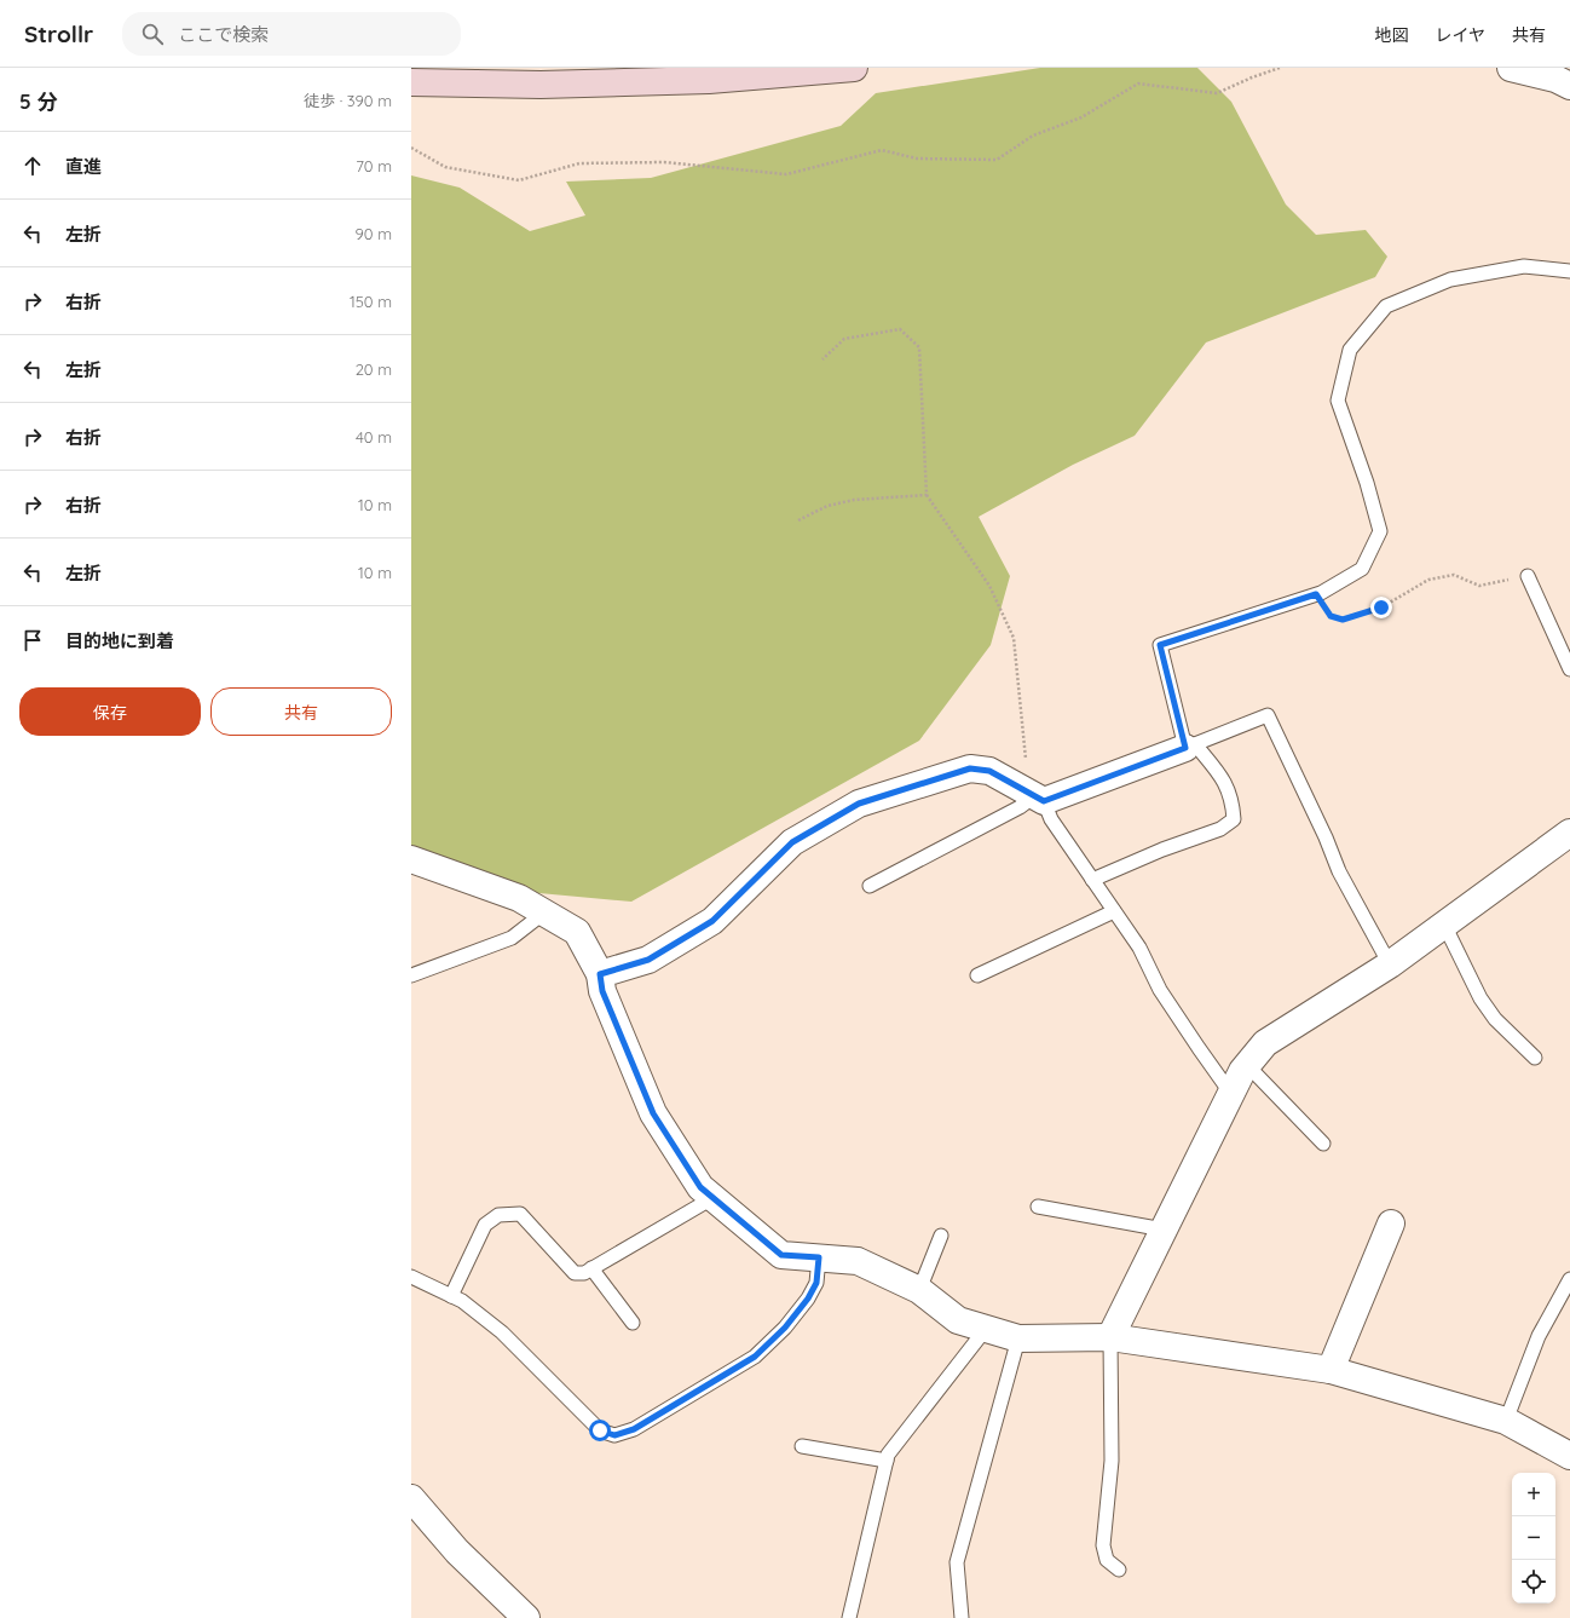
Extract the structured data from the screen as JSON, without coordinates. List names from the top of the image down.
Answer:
{
  "page": {
    "header": "Strollr",
    "search": "ここで検索",
    "nav": ["地図", "レイヤ", "共有"],
    "heading": ["5 分", "徒歩 · 390 m"],
    "list": [
      ["直進", "70 m"],
      ["左折", "90 m"],
      ["右折", "150 m"],
      ["左折", "20 m"],
      ["右折", "40 m"],
      ["右折", "10 m"],
      ["左折", "10 m"],
      "目的地に到着"
    ],
    "buttons": ["保存", "共有"],
    "map_buttons": ["+", "−"]
  }
}
